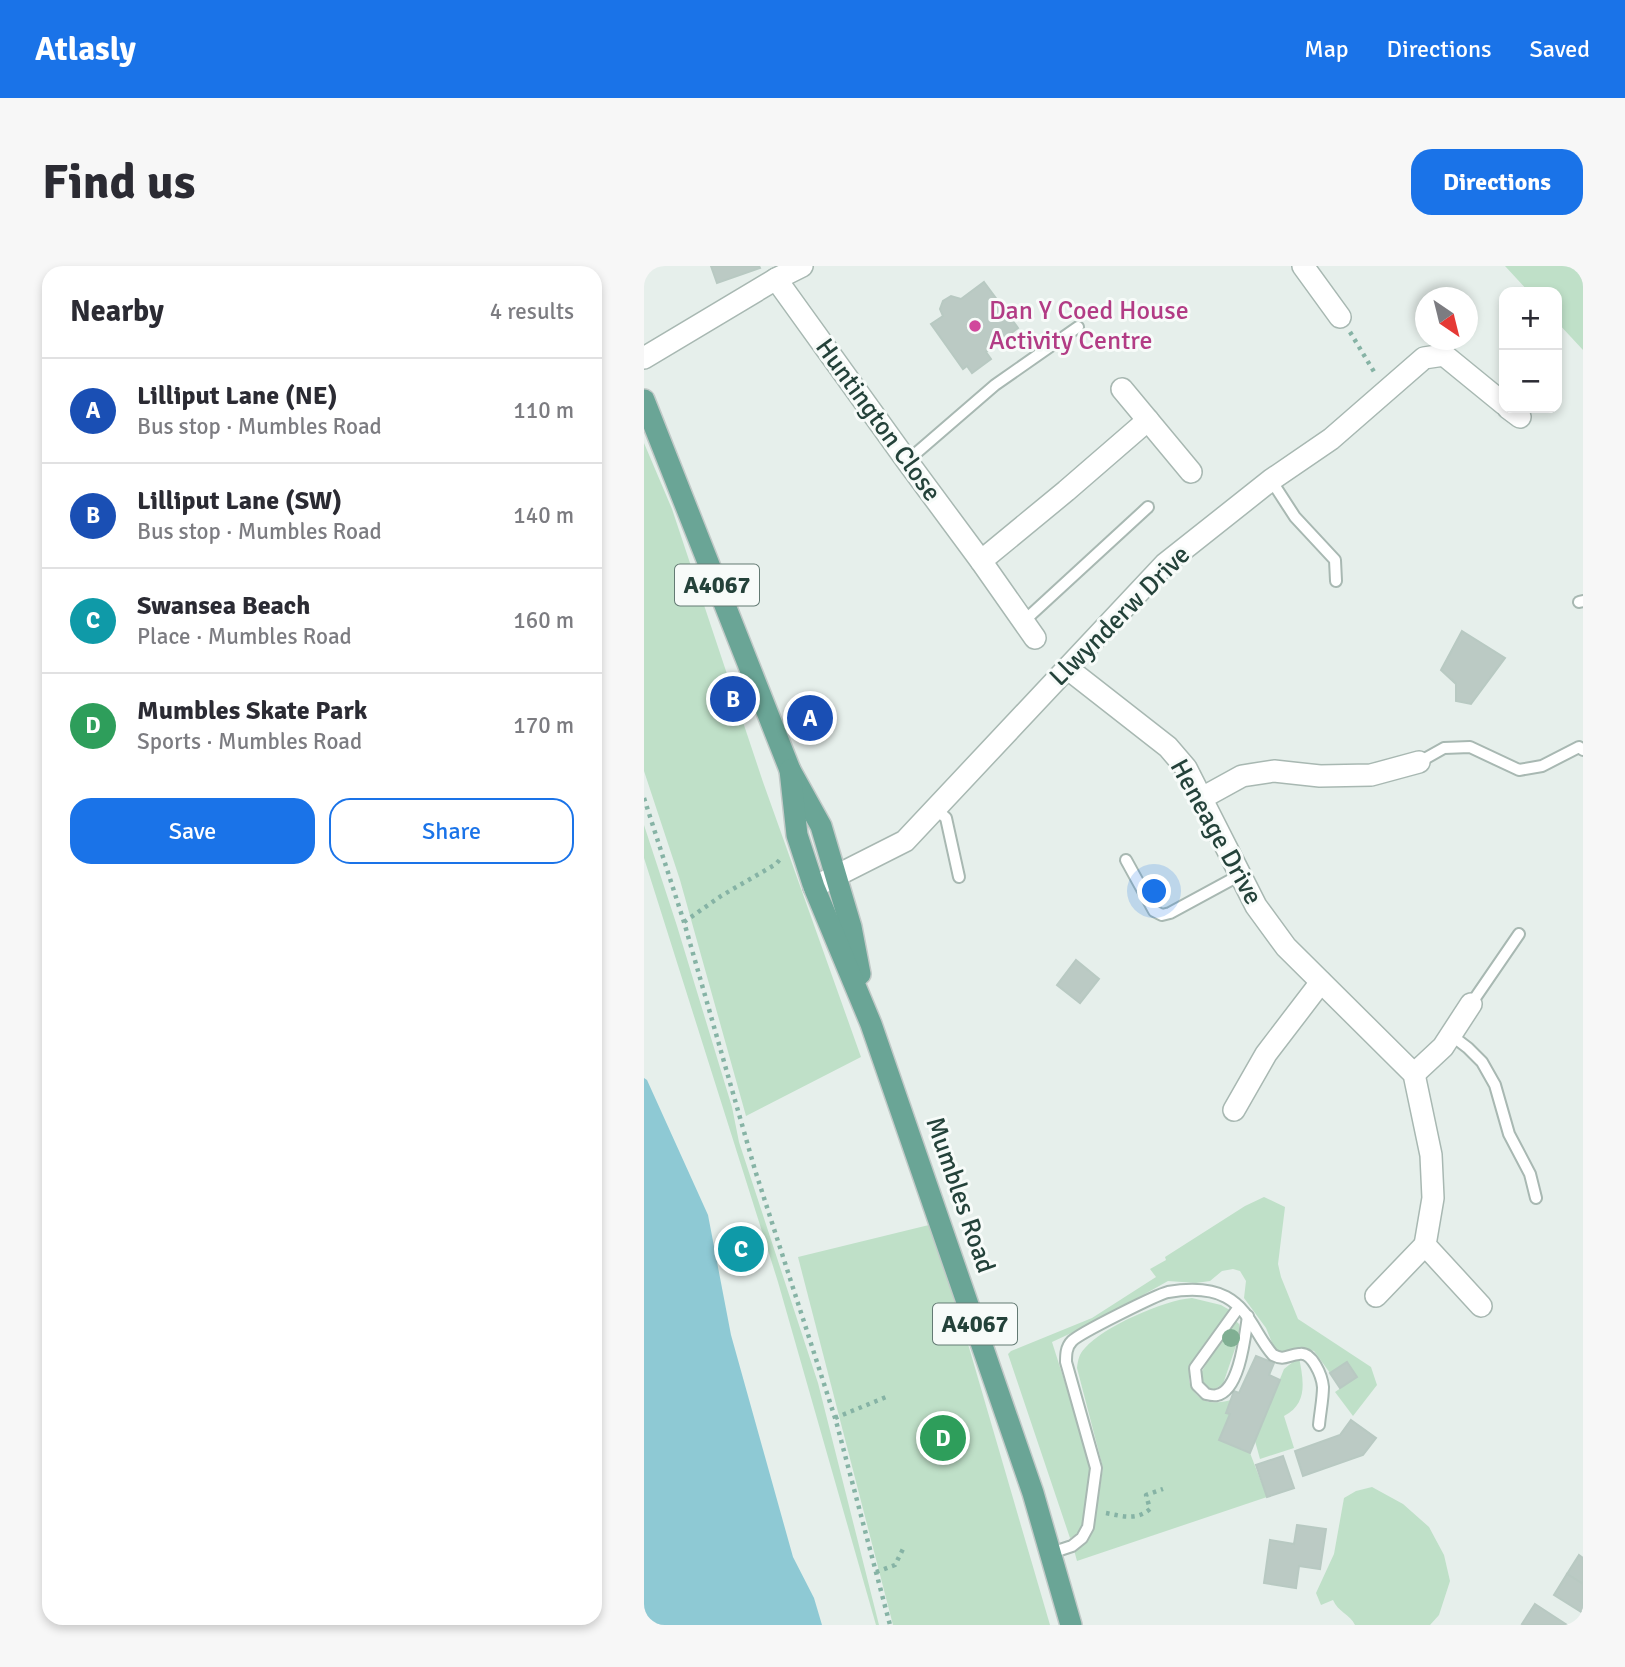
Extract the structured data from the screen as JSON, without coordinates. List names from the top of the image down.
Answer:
{
  "streets": {
    "main road": ["A4067", "Mumbles Road"],
    "street": ["Huntington Close", "Llwynderw Drive", "Heneage Drive"]
  },
  "crossings": [
    ["Llwynderw Drive", "Heneage Drive"],
    ["Llwynderw Drive", "Mumbles Road"]
  ],
  "places": ["Dan Y Coed House Activity Centre"],
  "north": "bottom right",
  "page": {
    "header": "Atlasly",
    "nav": ["Map", "Directions", "Saved"],
    "buttons": [
      "Directions",
      ["Save", "Share"]
    ],
    "title": "Find us",
    "heading": ["Nearby", "4 results"],
    "map_buttons": ["+", "−"],
    "list": [
      {
        "mark": "A",
        "name": "Lilliput Lane (NE)",
        "note": "Bus stop · Mumbles Road",
        "value": "110 m"
      },
      {
        "mark": "B",
        "name": "Lilliput Lane (SW)",
        "note": "Bus stop · Mumbles Road",
        "value": "140 m"
      },
      {
        "mark": "C",
        "name": "Swansea Beach",
        "note": "Place · Mumbles Road",
        "value": "160 m"
      },
      {
        "mark": "D",
        "name": "Mumbles Skate Park",
        "note": "Sports · Mumbles Road",
        "value": "170 m"
      }
    ],
    "pins": [
      "B",
      "A",
      "C",
      "D"
    ]
  }
}
